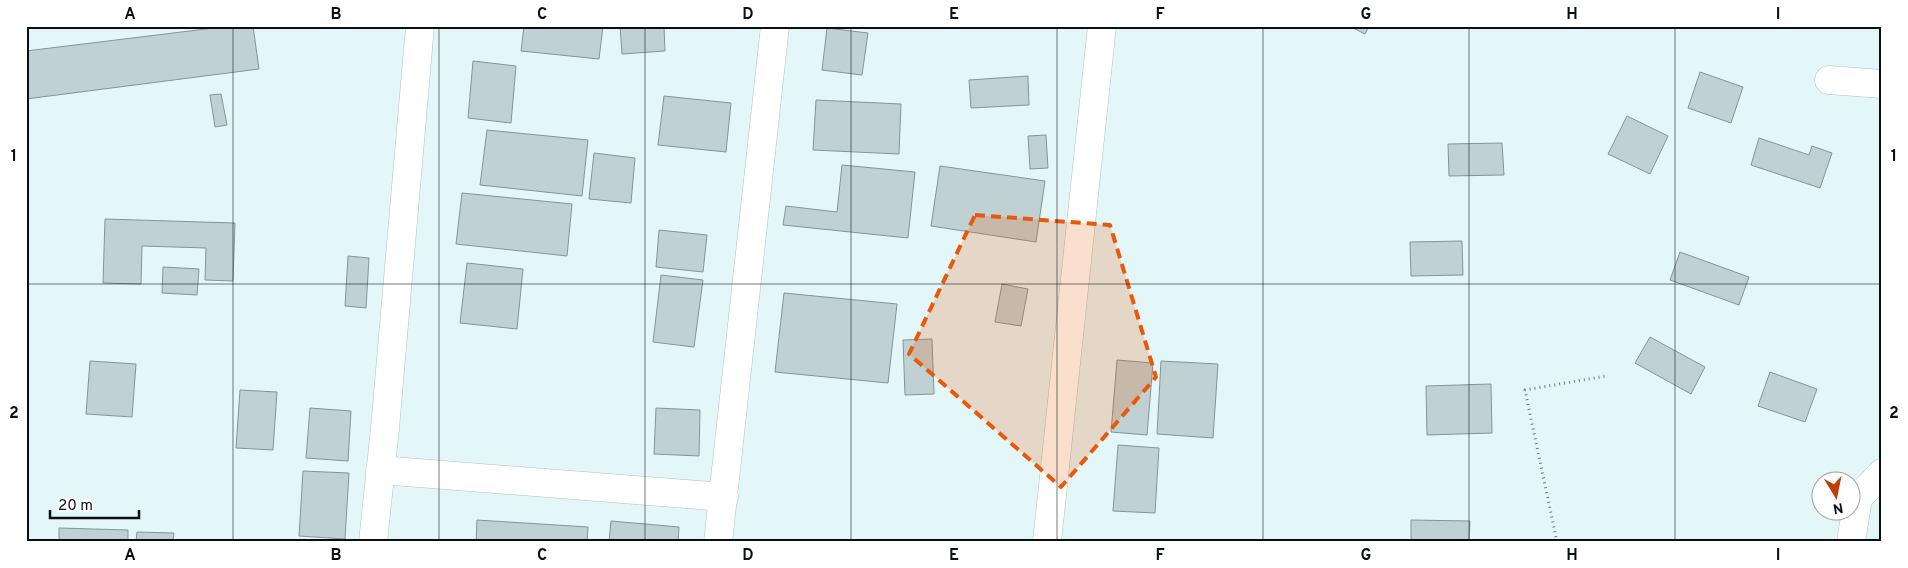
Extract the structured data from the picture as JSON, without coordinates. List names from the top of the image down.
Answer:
{
  "scale_bar": "20 m",
  "north": "bottom",
  "grid": {
    "columns": [
      "A",
      "B",
      "C",
      "D",
      "E",
      "F",
      "G",
      "H",
      "I"
    ],
    "rows": ["1", "2"]
  }
}
